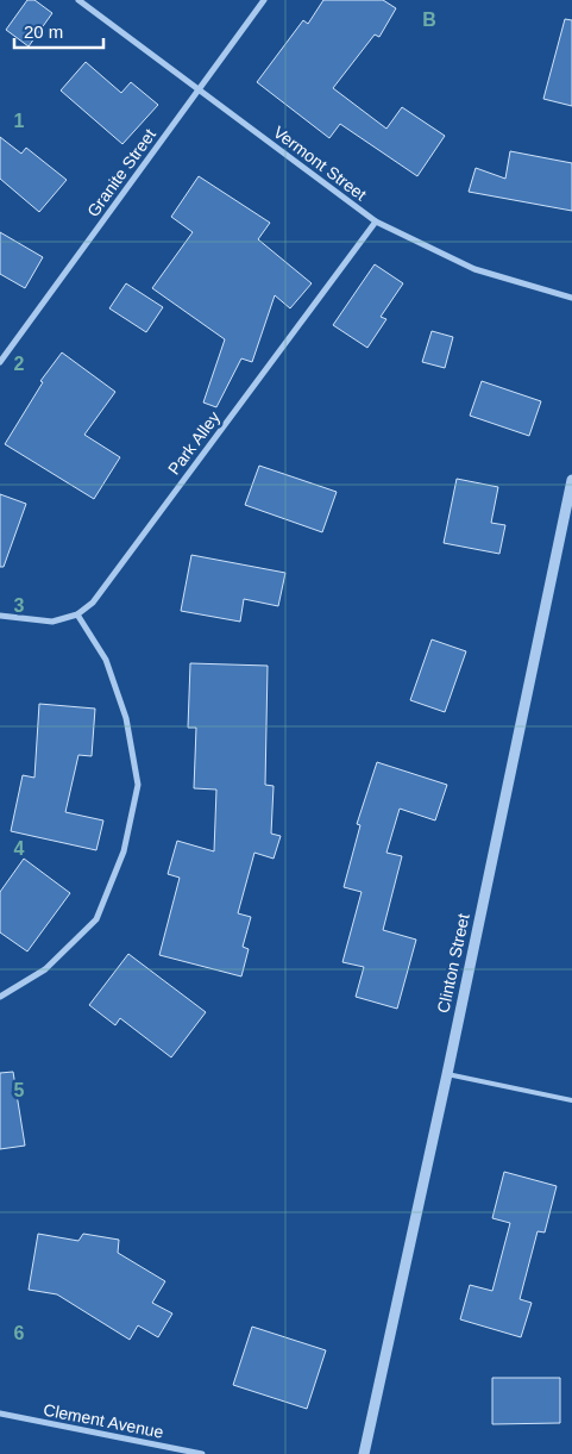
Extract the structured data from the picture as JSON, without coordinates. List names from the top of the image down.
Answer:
{
  "streets": {
    "street": [
      "Vermont Street",
      "Granite Street",
      "Park Alley",
      "Clinton Street",
      "Clement Avenue"
    ]
  },
  "crossings": [
    ["Vermont Street", "Granite Street"],
    ["Vermont Street", "Park Alley"]
  ],
  "scale_bar": "20 m",
  "grid": {
    "columns": ["B"],
    "rows": [
      "1",
      "2",
      "3",
      "4",
      "5",
      "6"
    ]
  }
}
